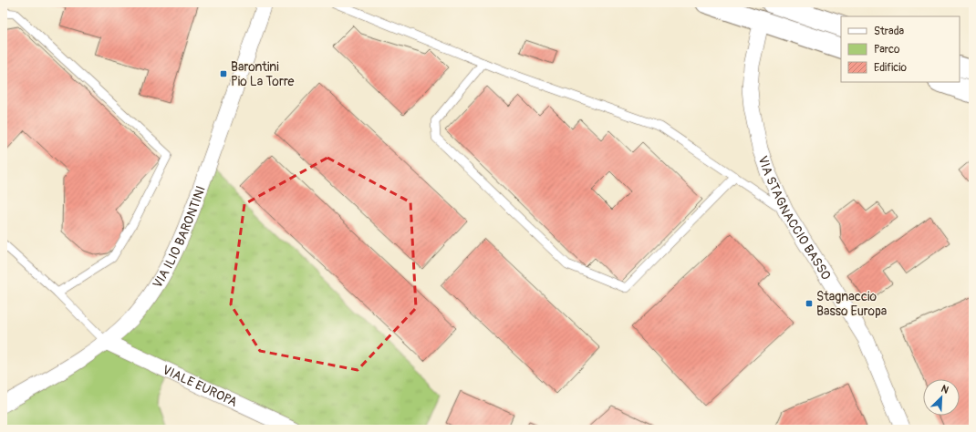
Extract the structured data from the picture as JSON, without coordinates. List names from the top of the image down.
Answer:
{
  "streets": {
    "street": ["VIA STAGNACCIO BASSO", "VIA ILIO BARONTINI", "VIALE EUROPA"]
  },
  "crossings": [
    ["VIA ILIO BARONTINI", "VIALE EUROPA"]
  ],
  "places": {
    "transit": ["Barontini Pio La Torre", "Stagnaccio Basso Europa"]
  },
  "legend": ["Strada", "Parco", "Edificio"],
  "north": "top right"
}
